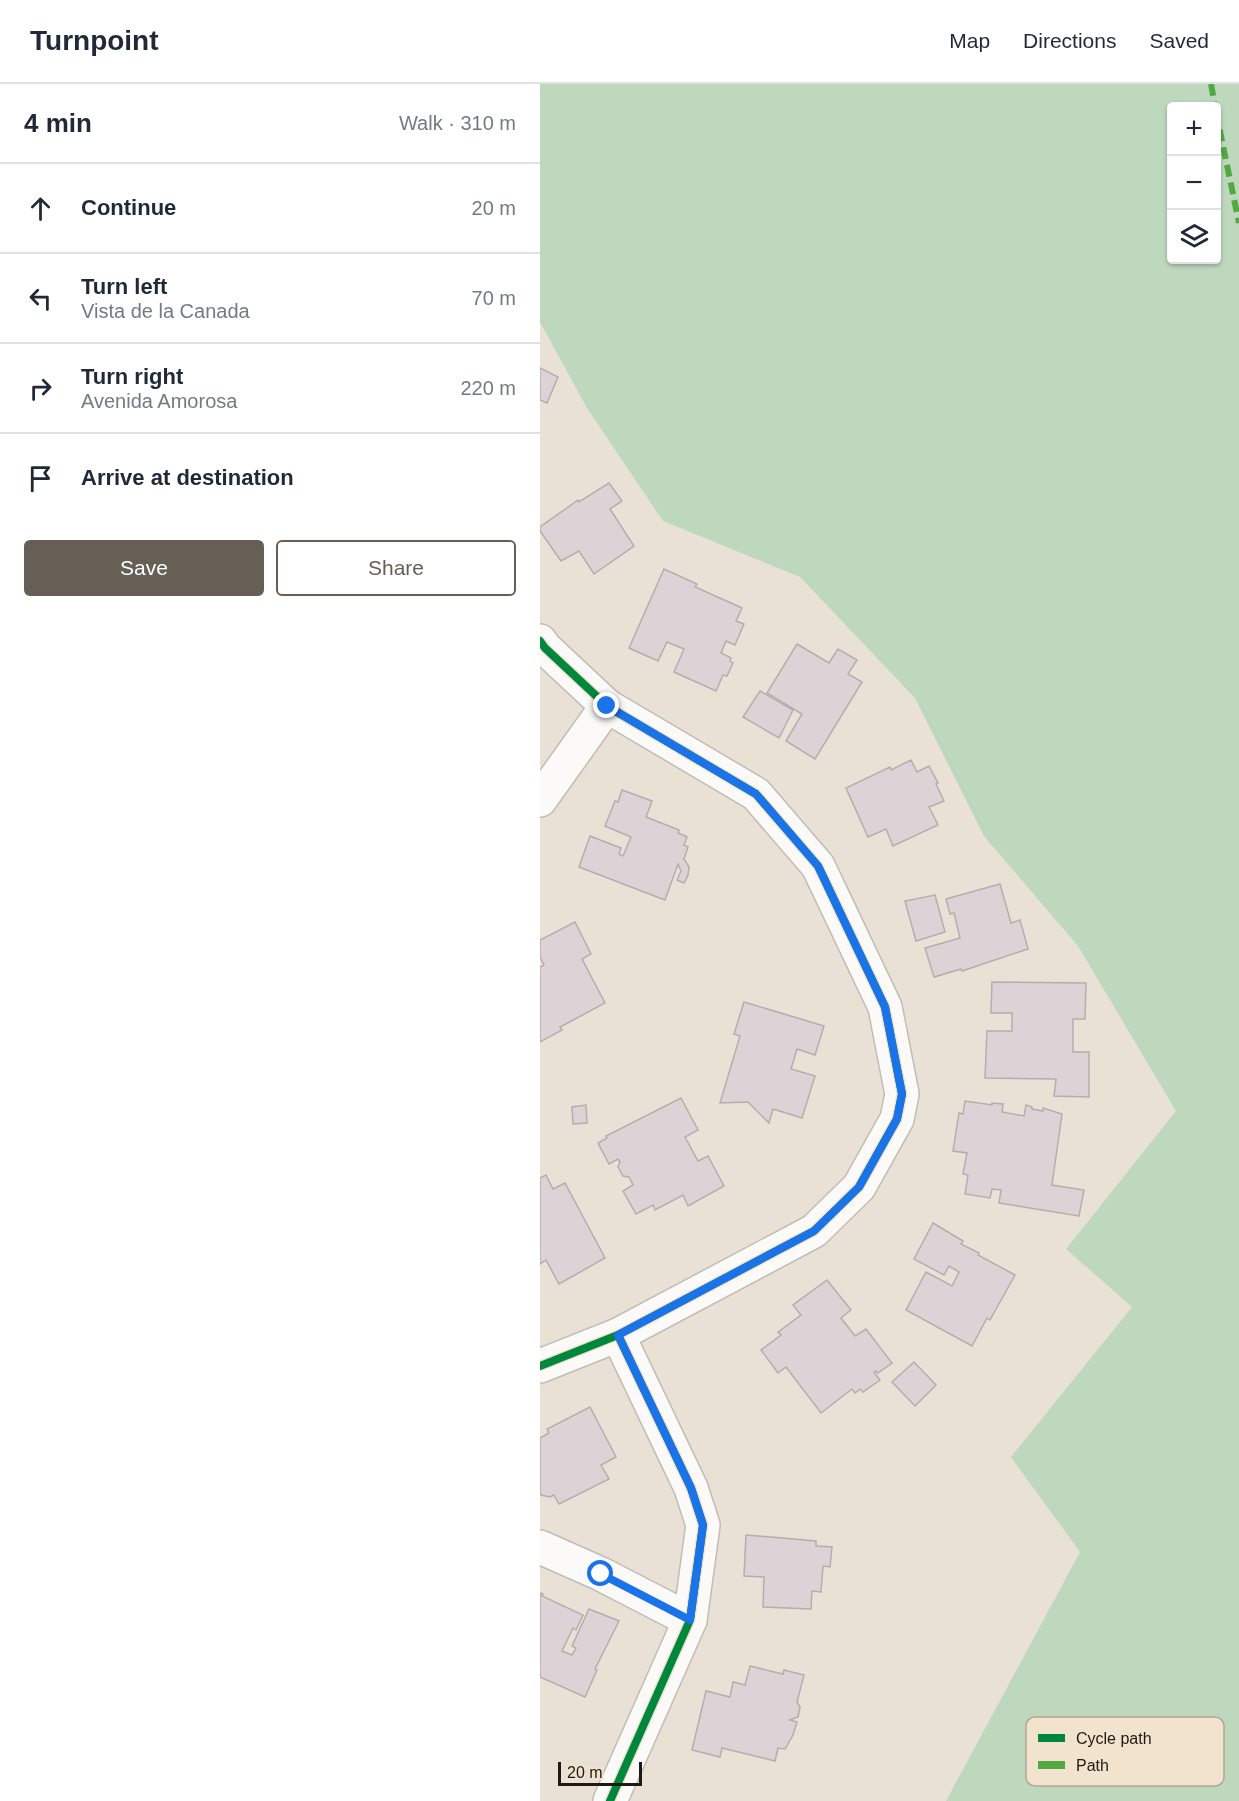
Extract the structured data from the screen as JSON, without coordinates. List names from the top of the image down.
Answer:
{
  "legend": ["Cycle path", "Path"],
  "scale_bar": "20 m",
  "page": {
    "header": "Turnpoint",
    "nav": ["Map", "Directions", "Saved"],
    "heading": ["4 min", "Walk · 310 m"],
    "map_buttons": ["+", "−"],
    "list": [
      ["Continue", "20 m"],
      ["Turn left", "Vista de la Canada", "70 m"],
      ["Turn right", "Avenida Amorosa", "220 m"],
      "Arrive at destination"
    ],
    "buttons": ["Save", "Share"],
    "scale": "20 m"
  }
}
